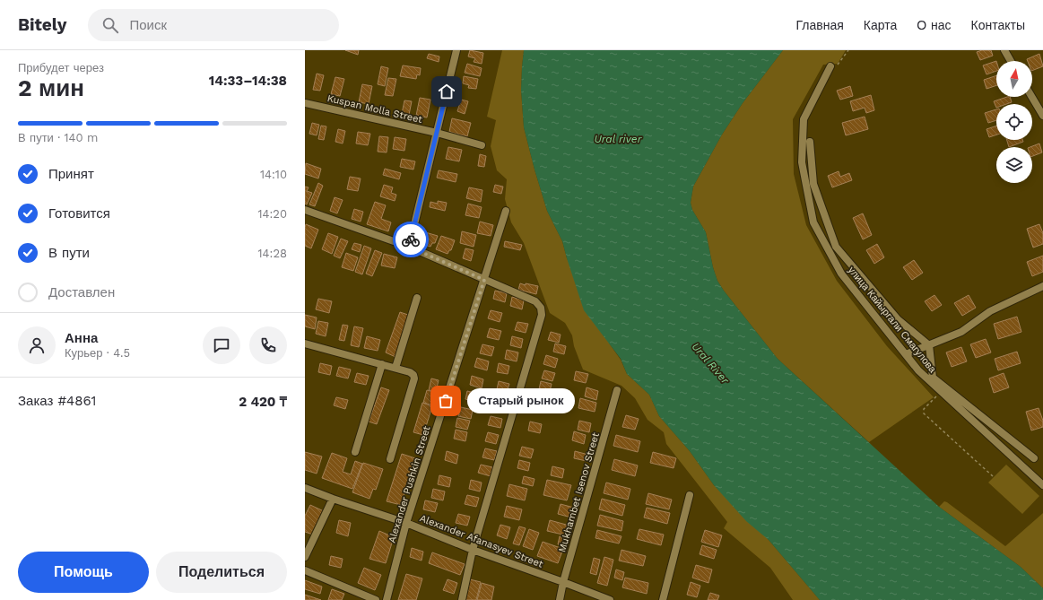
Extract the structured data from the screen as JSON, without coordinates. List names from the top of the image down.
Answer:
{
  "streets": {
    "street": [
      "Kuspan Molla Street",
      "улица Кайыргали Смагулова",
      "Alexander Pushkin Street",
      "Mukhambet Isenov Street",
      "Alexander Afanasyev Street"
    ]
  },
  "crossings": [
    ["Alexander Pushkin Street", "Alexander Afanasyev Street"],
    ["Mukhambet Isenov Street", "Alexander Afanasyev Street"]
  ],
  "water": ["Ural river", "Ural River"],
  "places": ["Старый рынок"],
  "north": "top",
  "page": {
    "header": "Bitely",
    "search": "Поиск",
    "nav": [
      "Главная",
      "Карта",
      "О нас",
      "Контакты"
    ],
    "heading": ["2 мин", "Прибудет через", "14:33–14:38"],
    "panel": [
      "Анна",
      "Курьер · 4.5",
      "Заказ #4861",
      "2 420 ₸"
    ],
    "bar": "В пути · 140 m",
    "list": [
      ["Принят", "14:10"],
      ["Готовится", "14:20"],
      ["В пути", "14:28"],
      "Доставлен"
    ],
    "bubble": "Старый рынок",
    "buttons": ["Помощь", "Поделиться"]
  }
}
